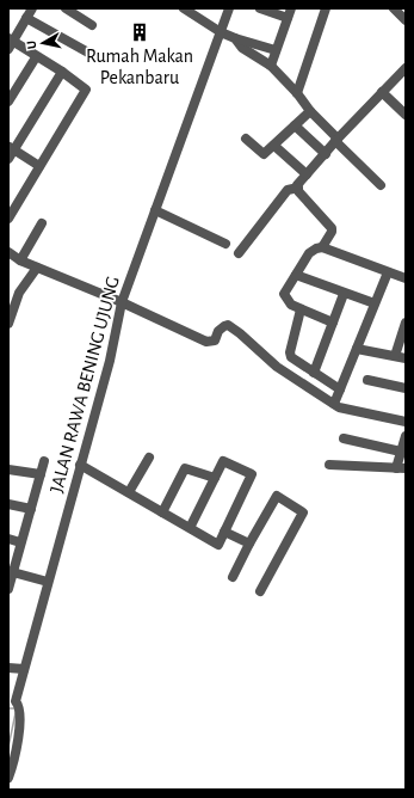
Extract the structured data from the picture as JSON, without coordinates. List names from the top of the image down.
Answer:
{
  "streets": {
    "street": ["JALAN RAWA BENING UJUNG"]
  },
  "places": {
    "building": ["Rumah Makan Pekanbaru"]
  },
  "north": "left"
}
